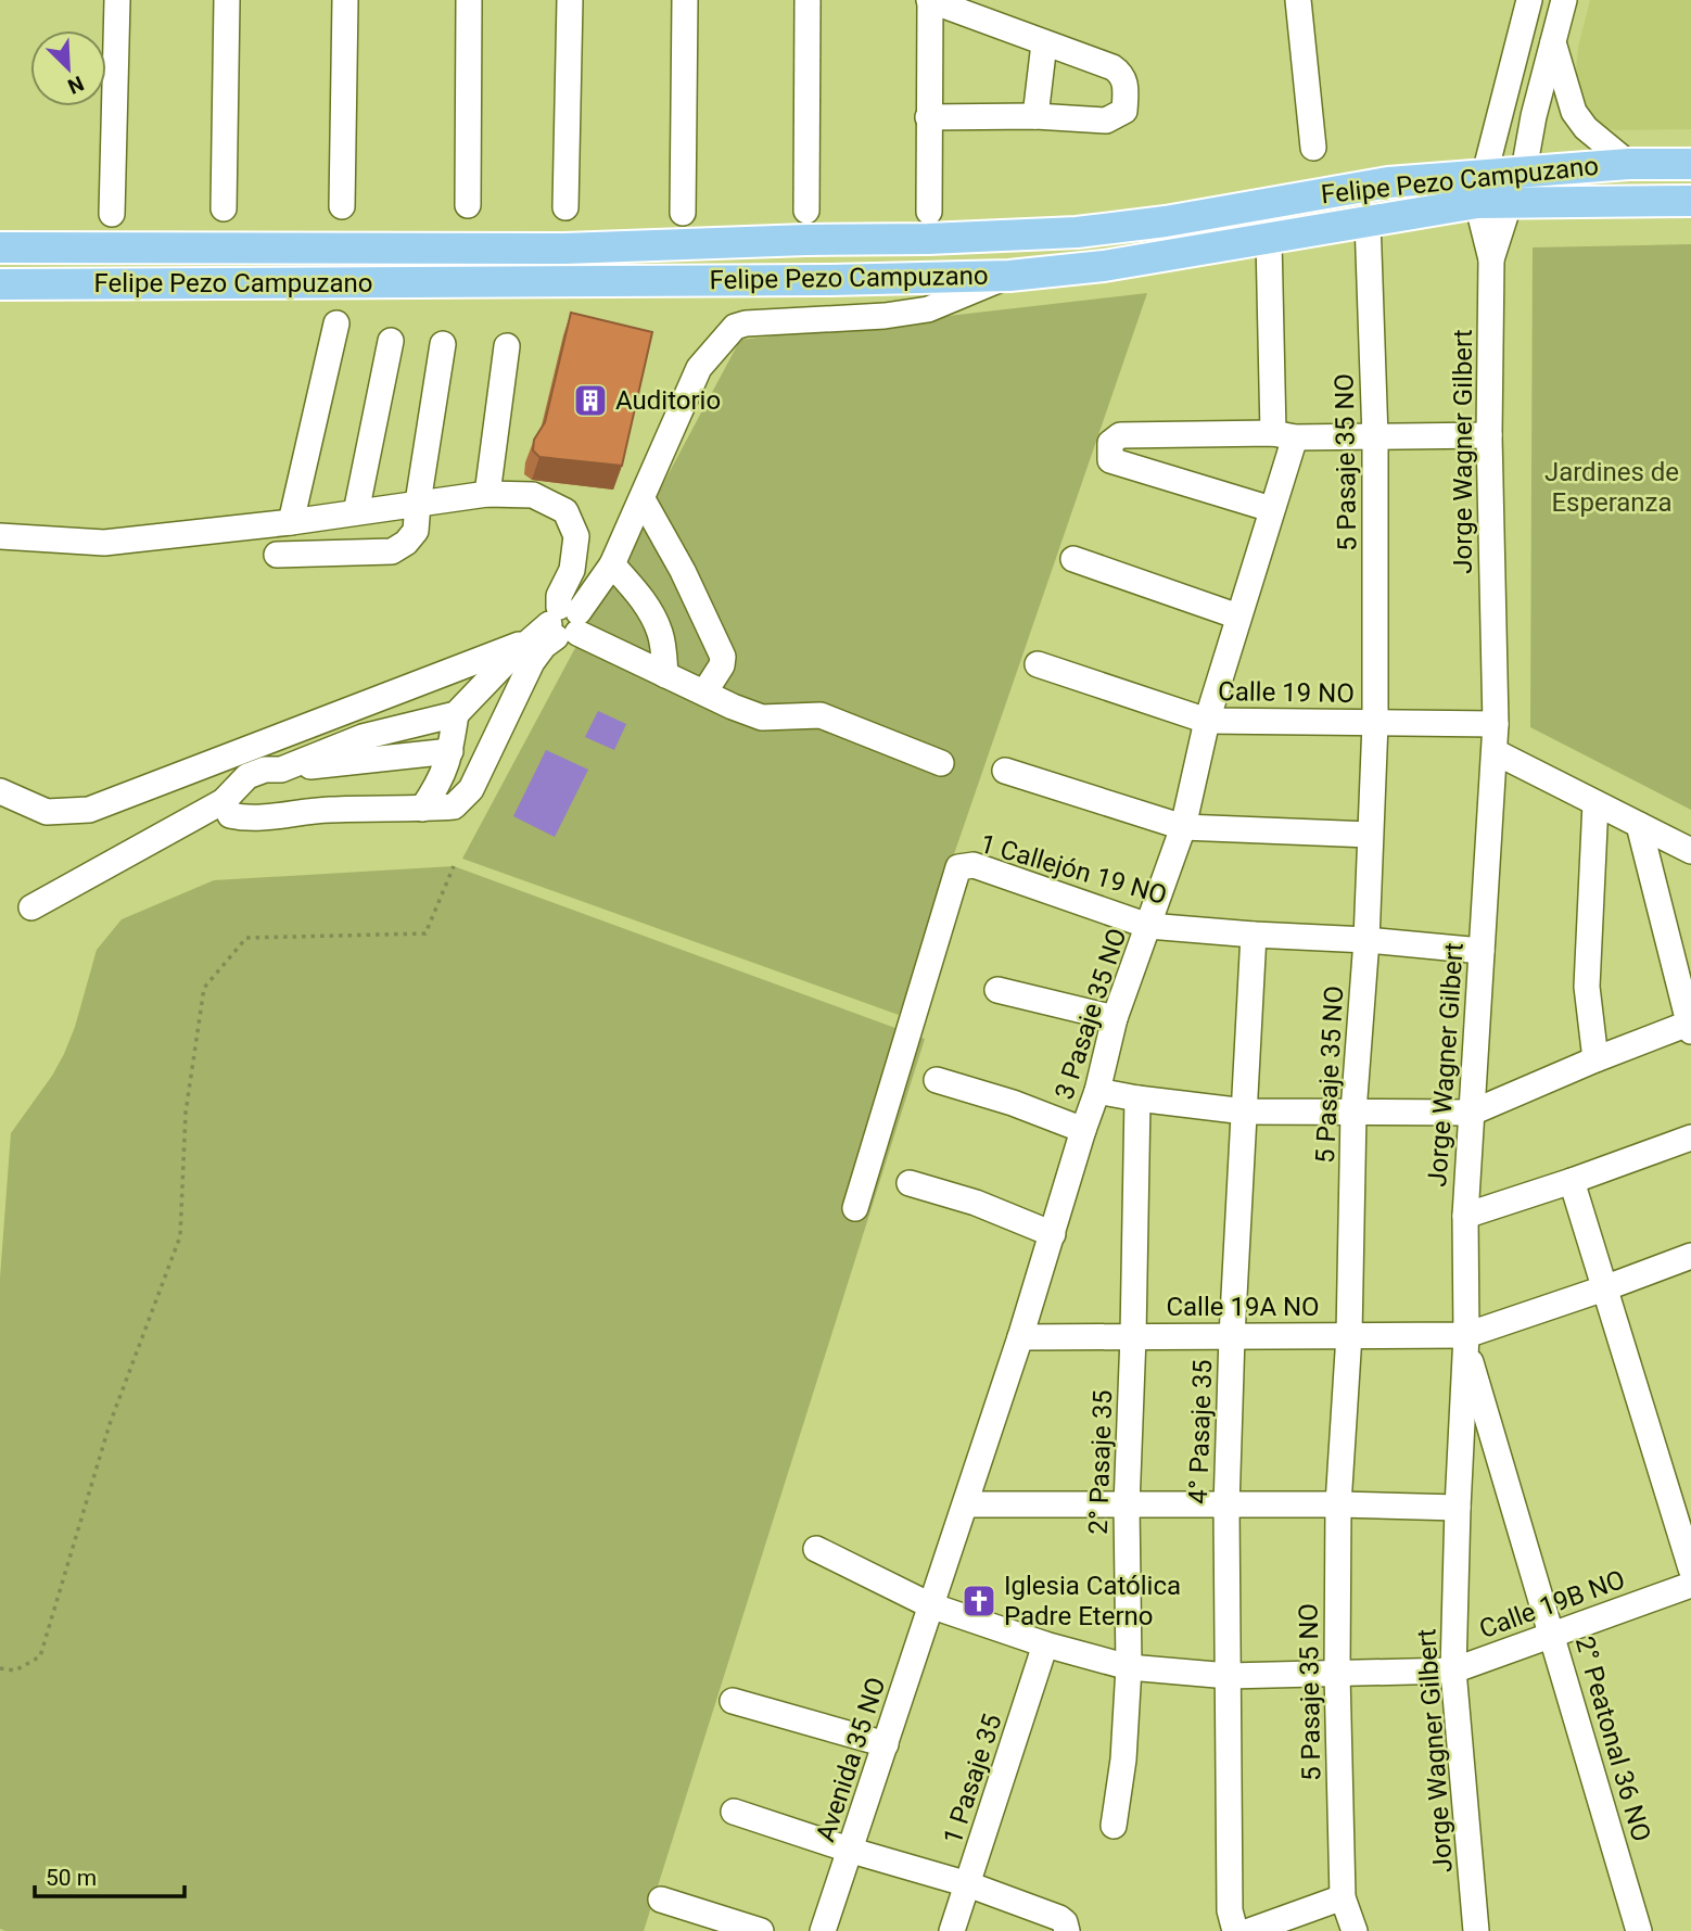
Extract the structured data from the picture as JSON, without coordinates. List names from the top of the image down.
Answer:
{
  "streets": {
    "main road": ["Felipe Pezo Campuzano"],
    "street": [
      "Jorge Wagner Gilbert",
      "5 Pasaje 35 NO",
      "Calle 19 NO",
      "1 Callejón 19 NO",
      "3 Pasaje 35 NO",
      "Calle 19A NO",
      "4° Pasaje 35",
      "2° Pasaje 35",
      "Calle 19B NO",
      "2° Peatonal 36 NO",
      "Avenida 35 NO",
      "1 Pasaje 35"
    ]
  },
  "crossings": [
    ["Felipe Pezo Campuzano", "Jorge Wagner Gilbert"],
    ["Felipe Pezo Campuzano", "5 Pasaje 35 NO"],
    ["Felipe Pezo Campuzano", "3 Pasaje 35 NO"],
    ["Jorge Wagner Gilbert", "Calle 19 NO"],
    ["Jorge Wagner Gilbert", "1 Callejón 19 NO"],
    ["Jorge Wagner Gilbert", "Calle 19A NO"],
    ["Jorge Wagner Gilbert", "Calle 19B NO"],
    ["Jorge Wagner Gilbert", "2° Peatonal 36 NO"],
    ["5 Pasaje 35 NO", "Calle 19 NO"],
    ["5 Pasaje 35 NO", "1 Callejón 19 NO"],
    ["5 Pasaje 35 NO", "Calle 19A NO"],
    ["5 Pasaje 35 NO", "Calle 19B NO"],
    ["Calle 19 NO", "3 Pasaje 35 NO"],
    ["1 Callejón 19 NO", "3 Pasaje 35 NO"],
    ["1 Callejón 19 NO", "4° Pasaje 35"],
    ["3 Pasaje 35 NO", "Calle 19A NO"],
    ["3 Pasaje 35 NO", "Calle 19B NO"],
    ["3 Pasaje 35 NO", "Avenida 35 NO"],
    ["Calle 19A NO", "4° Pasaje 35"],
    ["Calle 19A NO", "2° Pasaje 35"],
    ["Calle 19A NO", "2° Peatonal 36 NO"],
    ["4° Pasaje 35", "Calle 19B NO"],
    ["2° Pasaje 35", "Calle 19B NO"],
    ["Calle 19B NO", "2° Peatonal 36 NO"],
    ["Calle 19B NO", "Avenida 35 NO"],
    ["Calle 19B NO", "1 Pasaje 35"]
  ],
  "parks": ["Jardines de Esperanza"],
  "places": {
    "building": ["Auditorio"],
    "church": ["Iglesia Católica Padre Eterno"]
  },
  "scale_bar": "50 m",
  "north": "bottom right"
}
